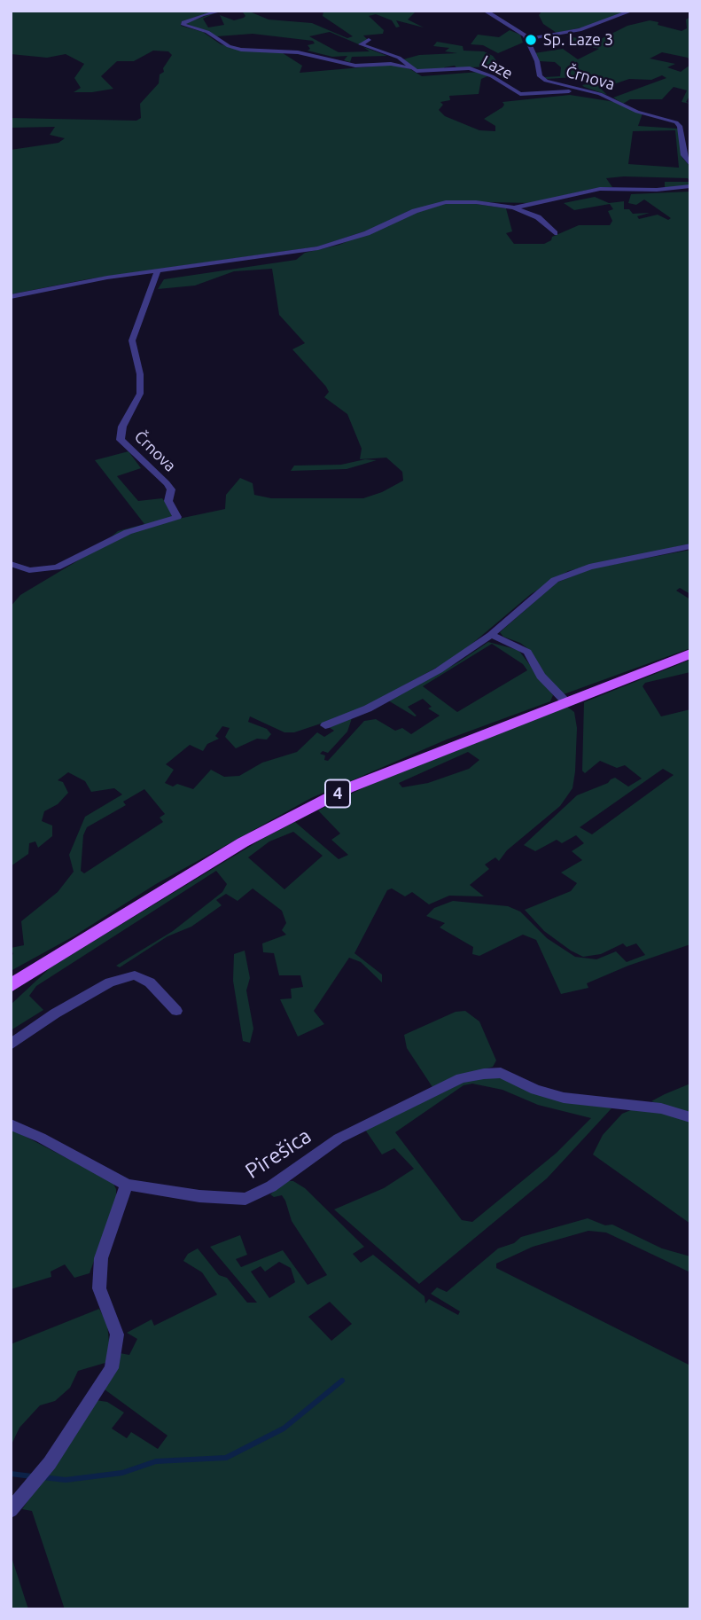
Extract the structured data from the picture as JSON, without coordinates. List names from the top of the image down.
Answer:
{
  "streets": {
    "main road": ["4"],
    "street": ["Laze", "Črnova", "Pirešica"]
  },
  "crossings": [
    ["Laze", "Črnova"]
  ],
  "places": ["Sp. Laze 3"]
}
